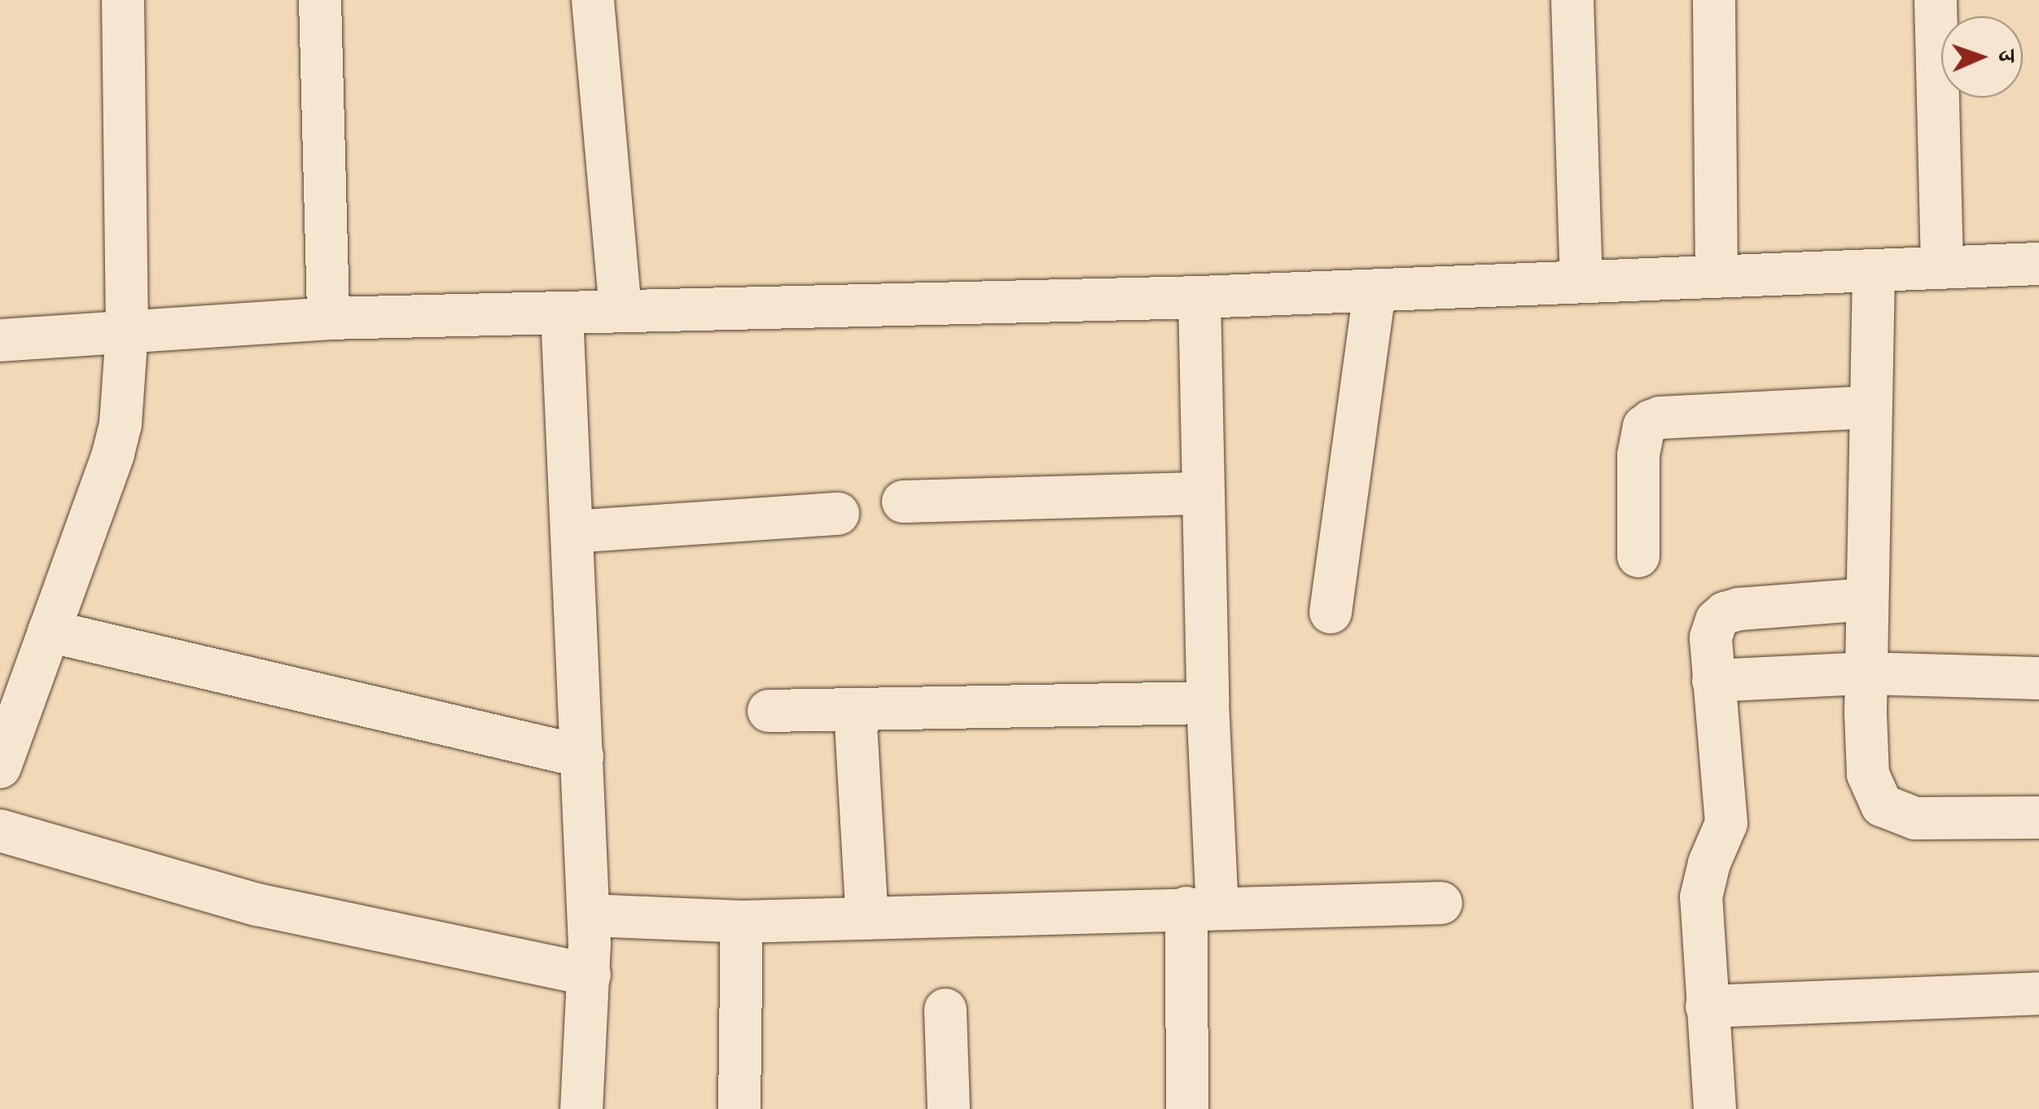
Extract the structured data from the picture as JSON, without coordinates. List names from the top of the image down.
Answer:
{
  "north": "right"
}
